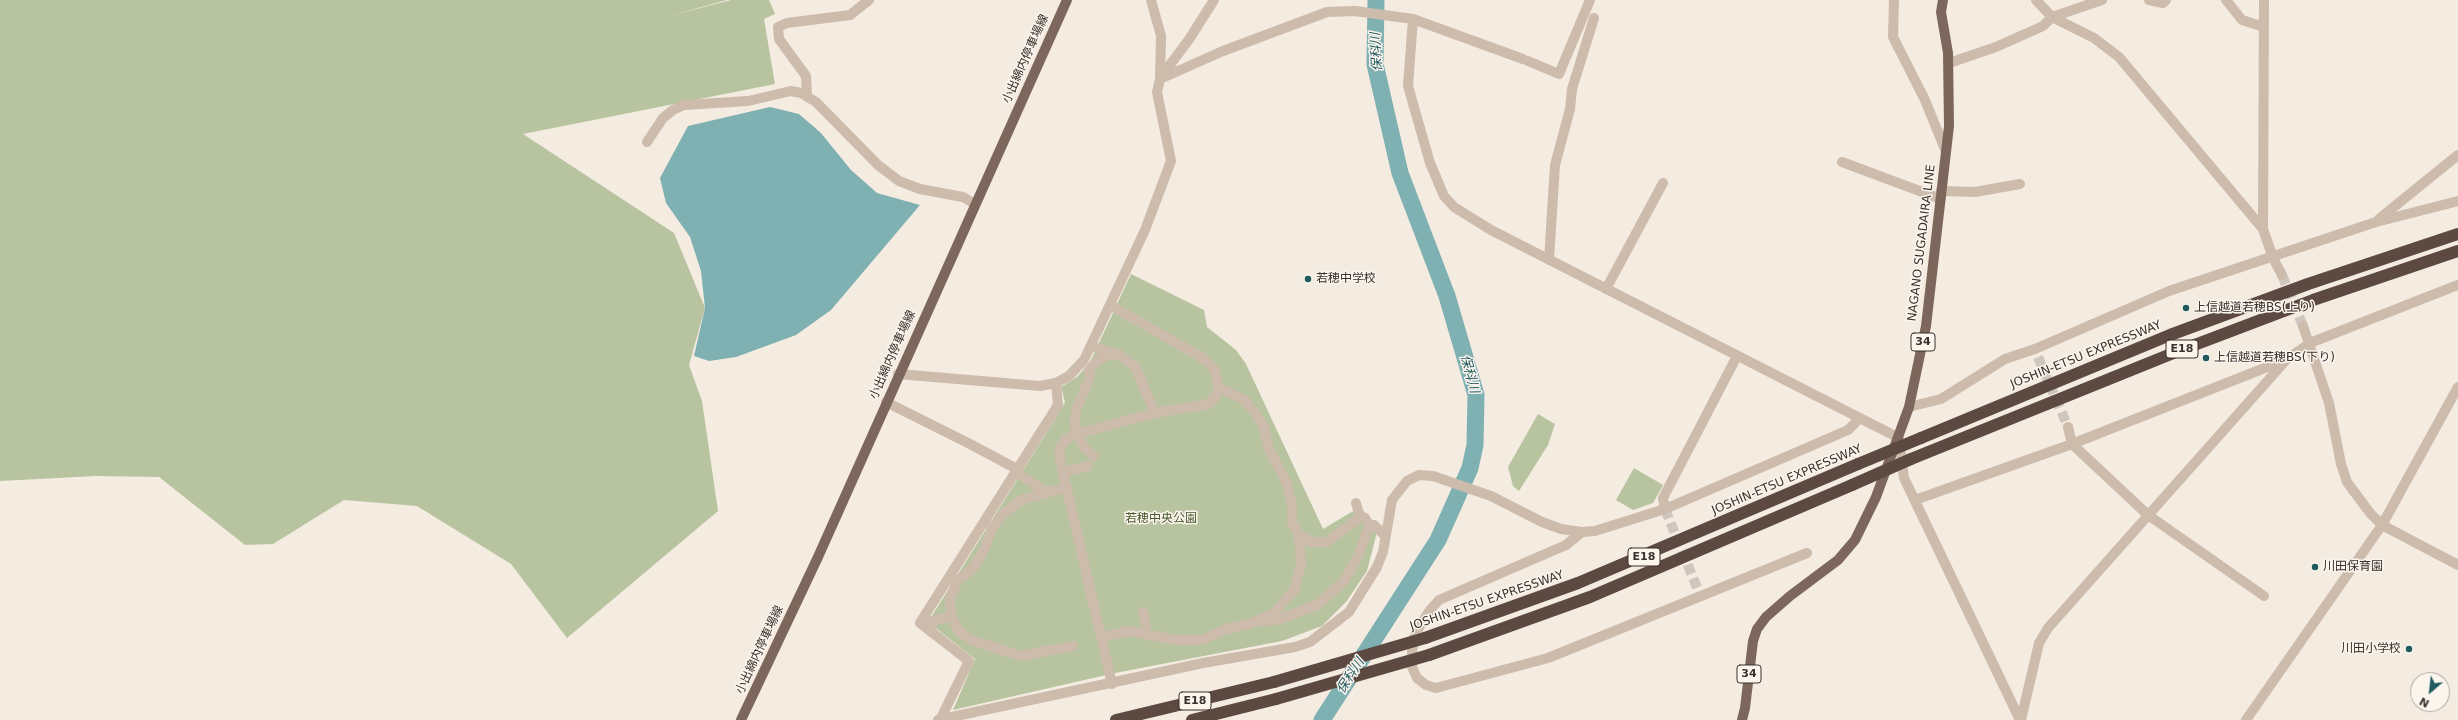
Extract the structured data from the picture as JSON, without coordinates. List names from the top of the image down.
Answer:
{
  "streets": {
    "highway": ["E18", "JOSHIN-ETSU EXPRESSWAY"],
    "main road": ["小出綿内停車場線", "NAGANO SUGADAIRA LINE", "34"]
  },
  "water": ["保科川"],
  "parks": ["若穂中央公園"],
  "places": [
    "若穂中学校",
    "上信越道若穂BS(上り)",
    "上信越道若穂BS(下り)",
    "川田保育園",
    "川田小学校"
  ],
  "north": "bottom left"
}
